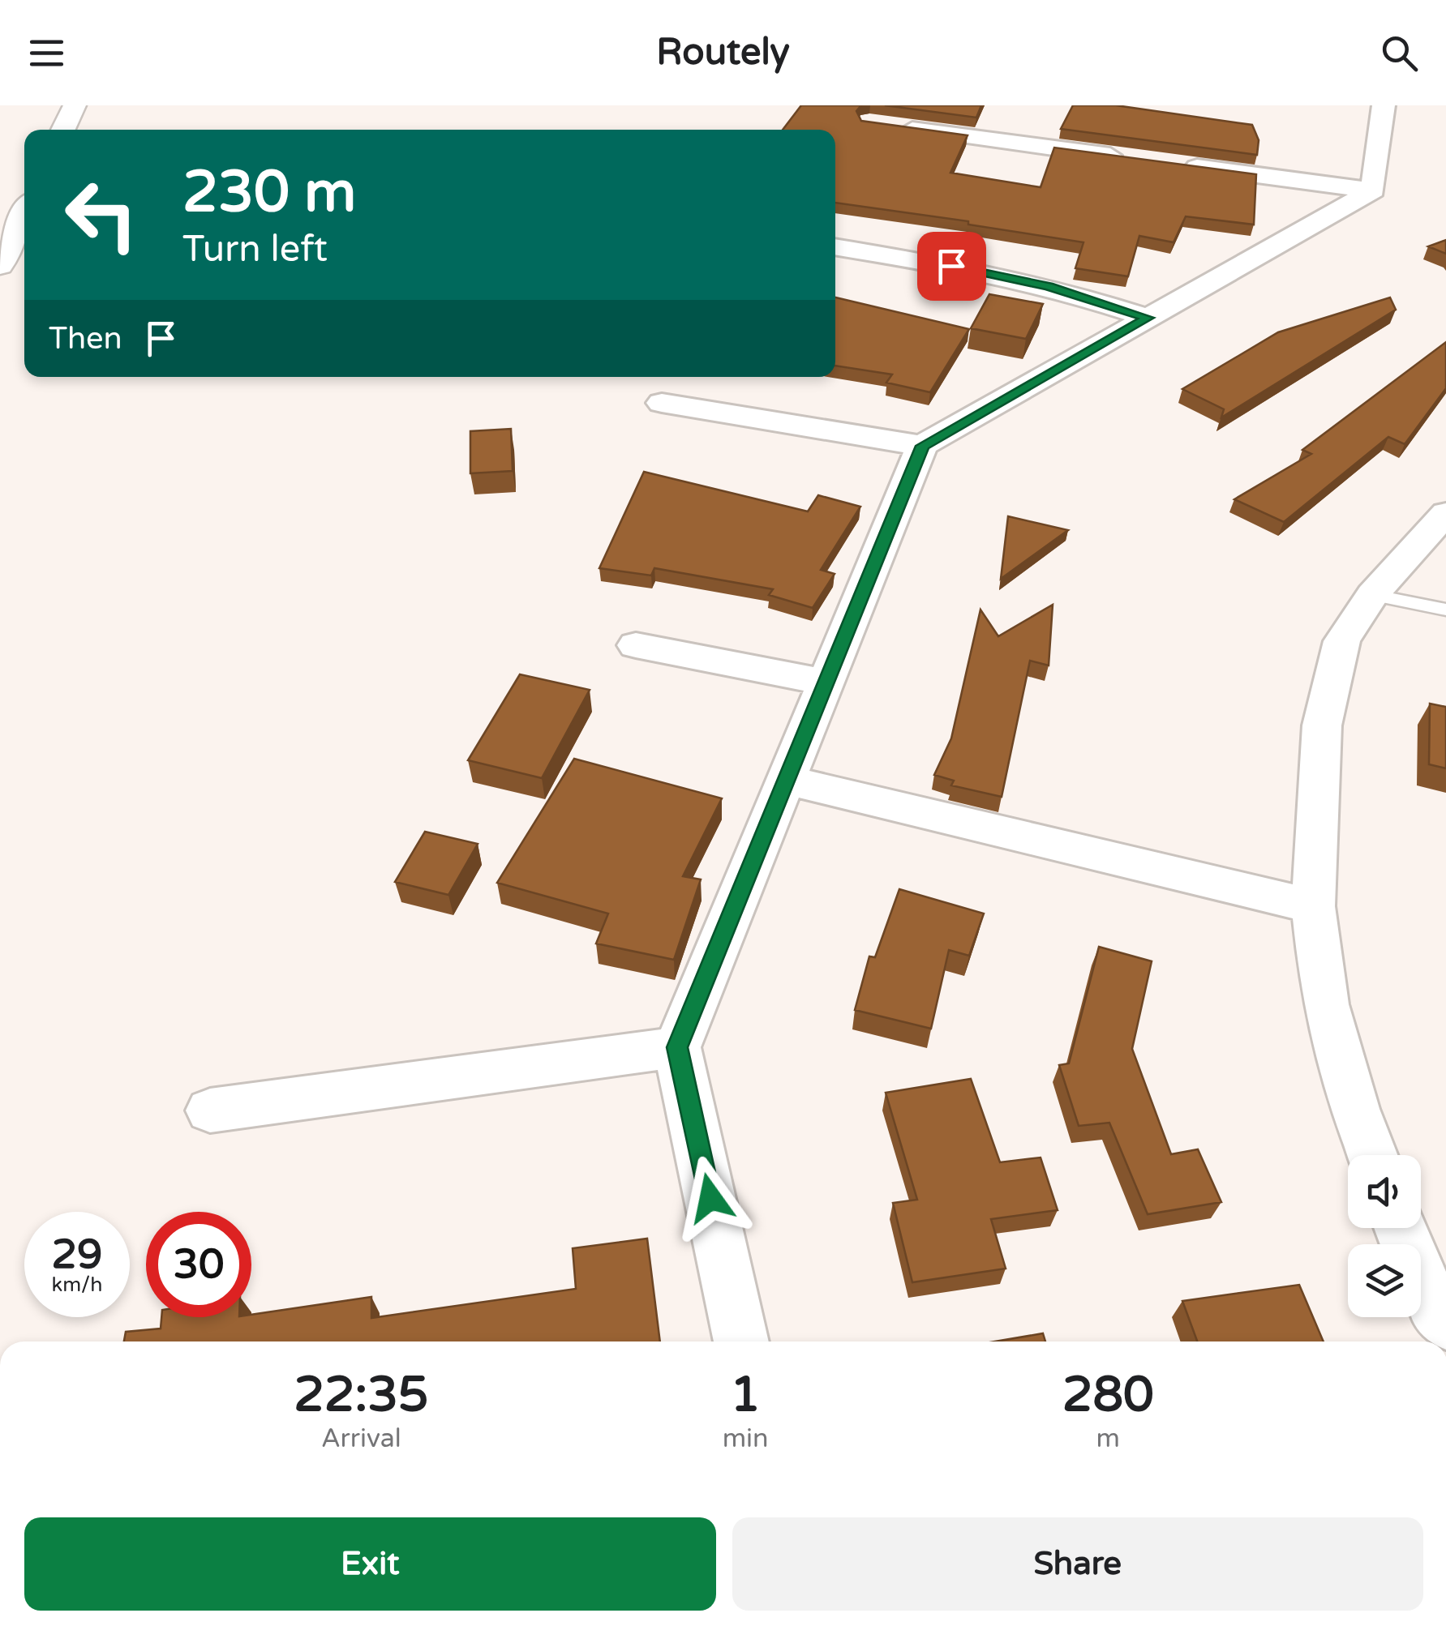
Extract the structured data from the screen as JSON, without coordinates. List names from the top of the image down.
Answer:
{
  "page": {
    "header": "Routely",
    "turn": ["230 m", "Turn left"],
    "then": "Then",
    "speed": "29 km/h",
    "limit": "30",
    "eta": [
      "22:35",
      "Arrival",
      "1",
      "min",
      "280",
      "m"
    ],
    "buttons": ["Exit", "Share"]
  }
}
